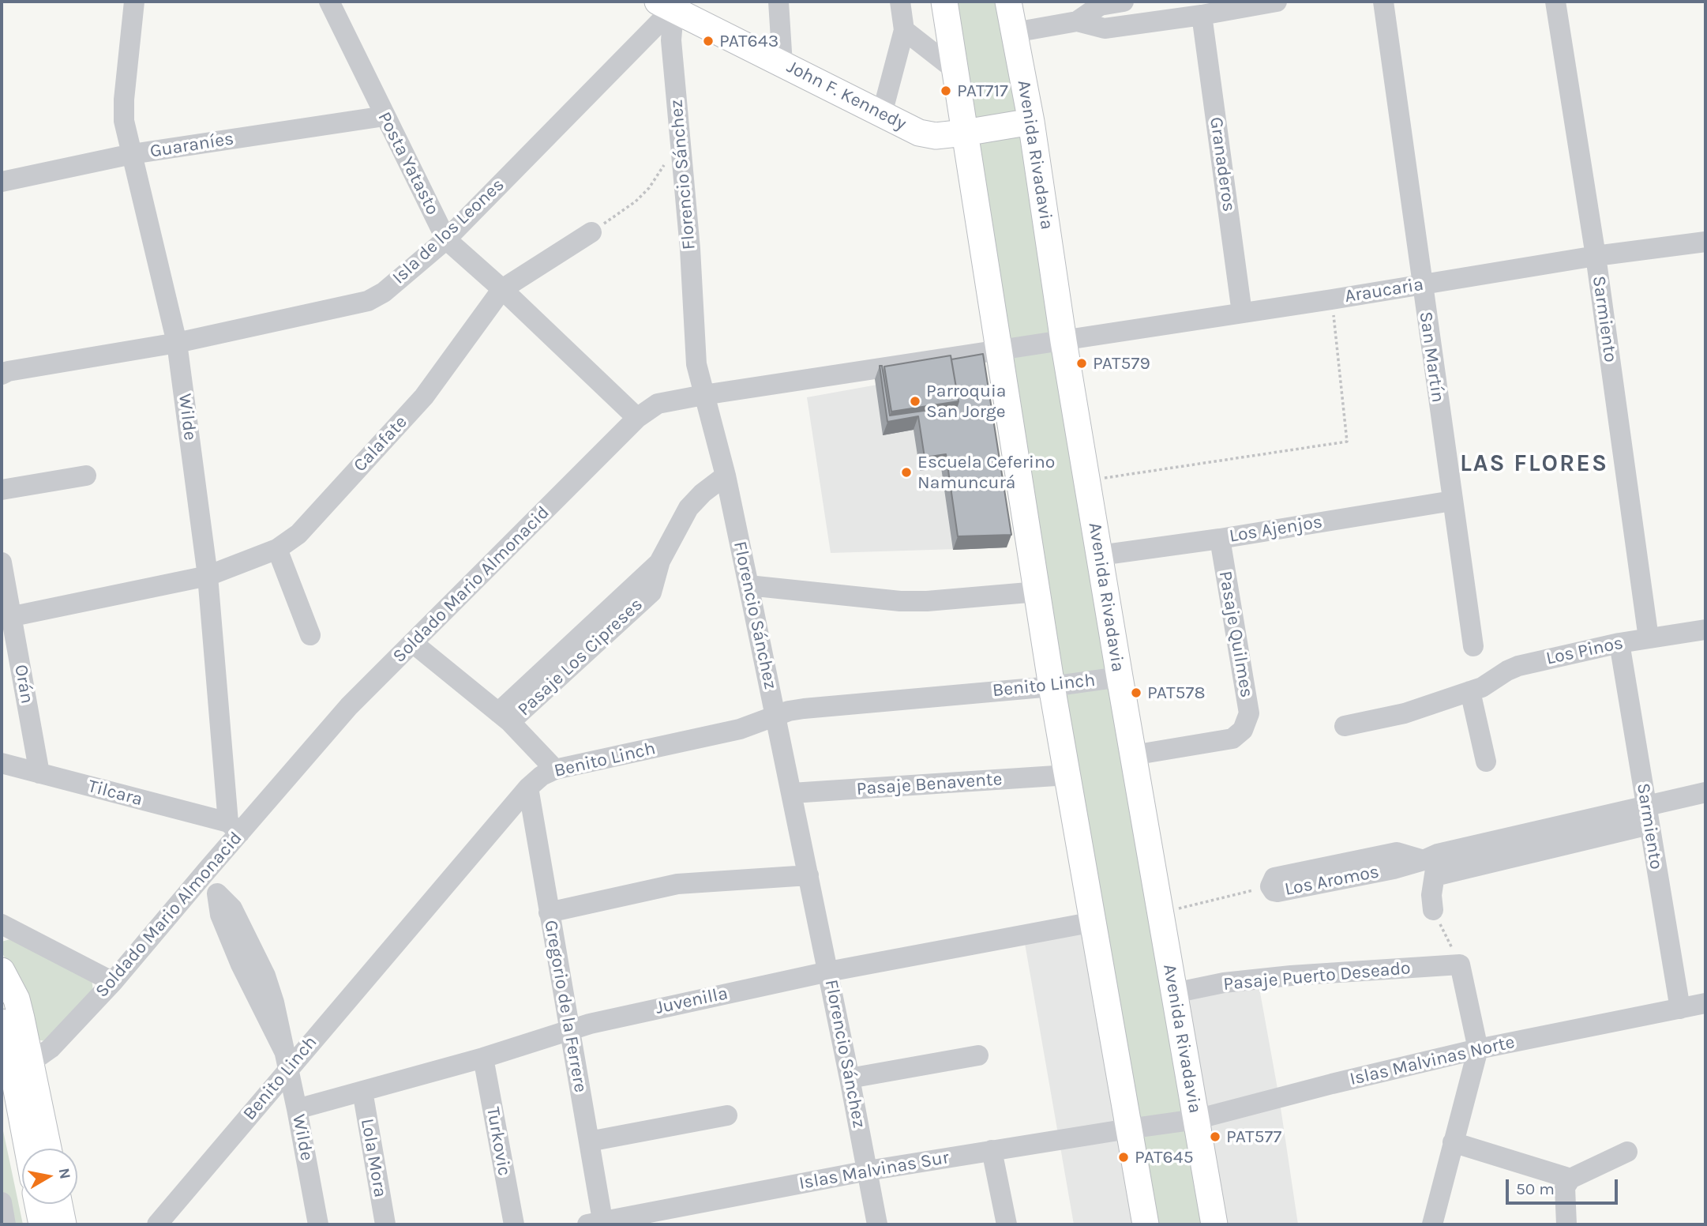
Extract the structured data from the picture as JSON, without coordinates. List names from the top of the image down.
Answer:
{
  "streets": {
    "main road": ["John F. Kennedy", "Avenida Rivadavia"],
    "street": [
      "Guaraníes",
      "Posta Yatasto",
      "Granaderos",
      "Florencio Sánchez",
      "Isla de los Leones",
      "Araucaria",
      "Sarmiento",
      "San Martín",
      "Wilde",
      "Calafate",
      "Los Ajenjos",
      "Soldado Mario Almonacid",
      "Pasaje Quilmes",
      "Los Pinos",
      "Pasaje Los Cipreses",
      "Orán",
      "Benito Linch",
      "Pasaje Benavente",
      "Tilcara",
      "Los Aromos",
      "Pasaje Puerto Deseado",
      "Juvenilla",
      "Gregorio de la Ferrere",
      "Islas Malvinas Norte",
      "Turkovic",
      "Lola Mora",
      "Islas Malvinas Sur"
    ]
  },
  "crossings": [
    ["John F. Kennedy", "Avenida Rivadavia"],
    ["John F. Kennedy", "Florencio Sánchez"],
    ["John F. Kennedy", "Isla de los Leones"],
    ["Guaraníes", "Posta Yatasto"],
    ["Guaraníes", "Wilde"],
    ["Avenida Rivadavia", "Araucaria"],
    ["Avenida Rivadavia", "Los Ajenjos"],
    ["Avenida Rivadavia", "Soldado Mario Almonacid"],
    ["Avenida Rivadavia", "Pasaje Quilmes"],
    ["Avenida Rivadavia", "Benito Linch"],
    ["Avenida Rivadavia", "Pasaje Puerto Deseado"],
    ["Avenida Rivadavia", "Islas Malvinas Norte"],
    ["Posta Yatasto", "Isla de los Leones"],
    ["Posta Yatasto", "Calafate"],
    ["Posta Yatasto", "Soldado Mario Almonacid"],
    ["Granaderos", "Araucaria"],
    ["Florencio Sánchez", "Isla de los Leones"],
    ["Florencio Sánchez", "Soldado Mario Almonacid"],
    ["Florencio Sánchez", "Pasaje Los Cipreses"],
    ["Florencio Sánchez", "Benito Linch"],
    ["Florencio Sánchez", "Pasaje Benavente"],
    ["Florencio Sánchez", "Juvenilla"],
    ["Florencio Sánchez", "Islas Malvinas Sur"],
    ["Isla de los Leones", "Wilde"],
    ["Araucaria", "Sarmiento"],
    ["Araucaria", "San Martín"],
    ["Araucaria", "Soldado Mario Almonacid"],
    ["Sarmiento", "Los Pinos"],
    ["Sarmiento", "Los Aromos"],
    ["Sarmiento", "Islas Malvinas Norte"],
    ["San Martín", "Los Ajenjos"],
    ["Wilde", "Calafate"],
    ["Wilde", "Soldado Mario Almonacid"],
    ["Wilde", "Benito Linch"],
    ["Wilde", "Tilcara"],
    ["Wilde", "Juvenilla"],
    ["Calafate", "Orán"],
    ["Los Ajenjos", "Pasaje Quilmes"],
    ["Soldado Mario Almonacid", "Tilcara"],
    ["Orán", "Tilcara"],
    ["Benito Linch", "Gregorio de la Ferrere"],
    ["Juvenilla", "Gregorio de la Ferrere"],
    ["Juvenilla", "Turkovic"],
    ["Juvenilla", "Lola Mora"],
    ["Gregorio de la Ferrere", "Islas Malvinas Sur"],
    ["Islas Malvinas Norte", "Islas Malvinas Sur"]
  ],
  "districts": ["LAS FLORES"],
  "places": [
    "PAT643",
    "PAT717",
    "PAT579",
    "Parroquia San Jorge",
    "Escuela Ceferino Namuncurá",
    "PAT578",
    "PAT577",
    "PAT645"
  ],
  "scale_bar": "50 m",
  "north": "right"
}
